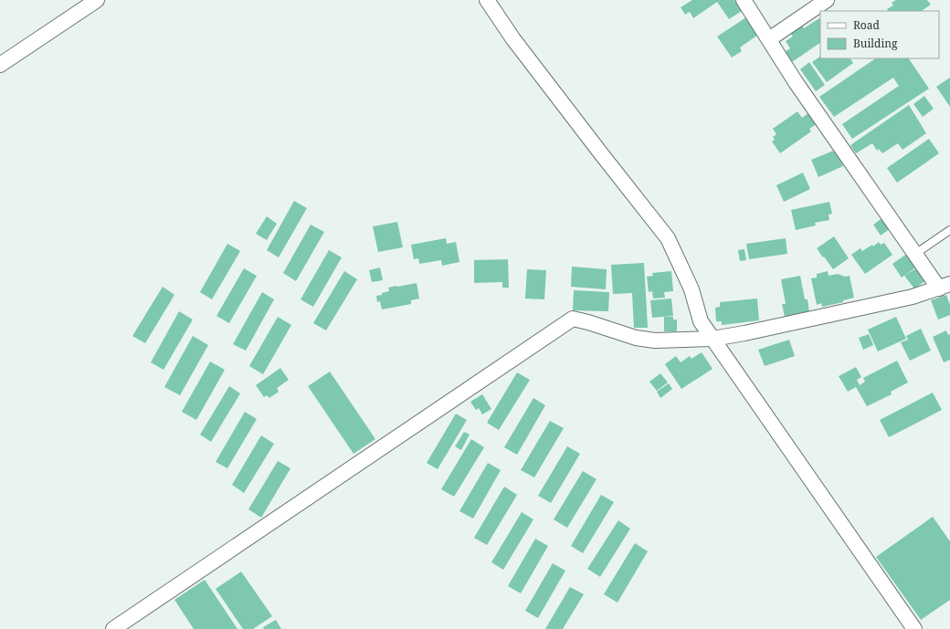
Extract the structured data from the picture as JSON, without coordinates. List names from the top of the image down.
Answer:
{
  "legend": ["Road", "Building"]
}
